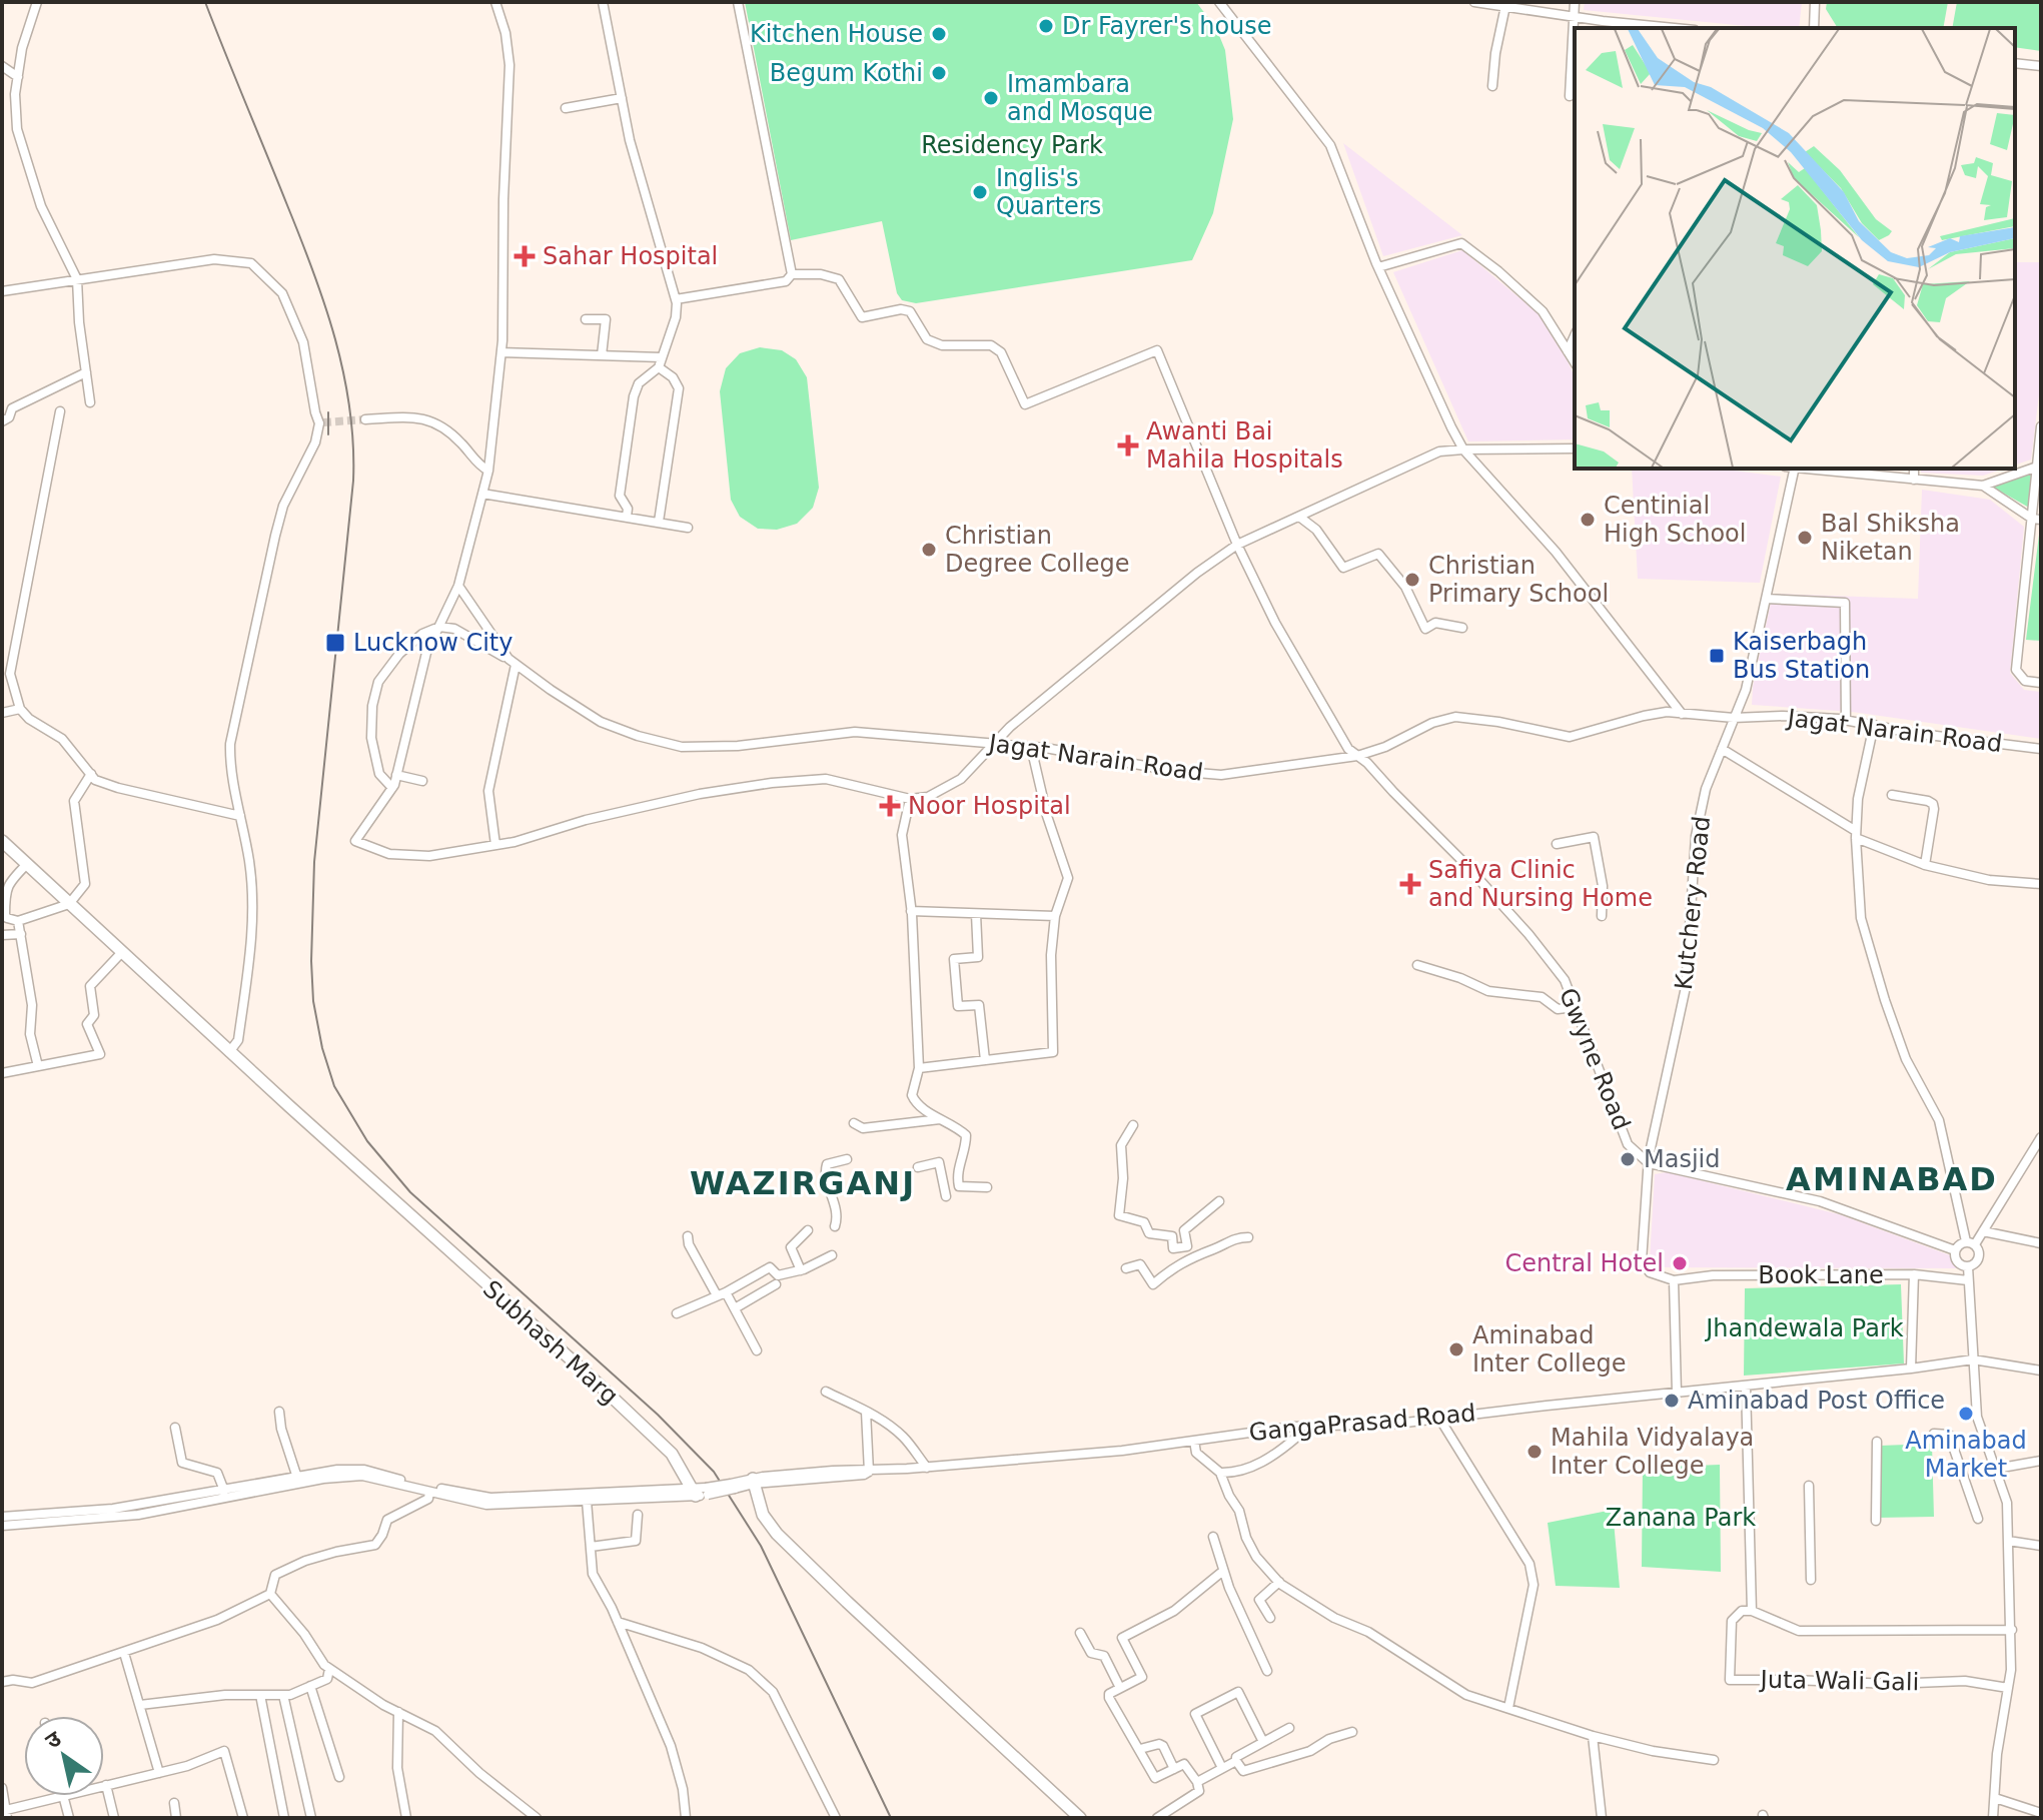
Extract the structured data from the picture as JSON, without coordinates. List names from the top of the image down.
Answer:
{
  "streets": {
    "main road": ["Subhash Marg"],
    "street": [
      "Jagat Narain Road",
      "Kutchery Road",
      "Gwyne Road",
      "Book Lane",
      "GangaPrasad Road",
      "Juta Wali Gali"
    ]
  },
  "crossings": [
    ["Jagat Narain Road", "Kutchery Road"],
    ["Jagat Narain Road", "Gwyne Road"],
    ["Kutchery Road", "Gwyne Road"],
    ["Kutchery Road", "Book Lane"]
  ],
  "districts": ["AMINABAD", "WAZIRGANJ"],
  "parks": ["Residency Park", "Jhandewala Park", "Zanana Park"],
  "places": {
    "other": [
      "Dr Fayrer's house",
      "Kitchen House",
      "Begum Kothi",
      "Imambara and Mosque",
      "Inglis's Quarters",
      "Centinial High School",
      "Bal Shiksha Niketan",
      "Christian Degree College",
      "Christian Primary School",
      "Masjid",
      "Central Hotel",
      "Aminabad Inter College",
      "Aminabad Post Office",
      "Aminabad Market",
      "Mahila Vidyalaya Inter College"
    ],
    "health": [
      "Sahar Hospital",
      "Awanti Bai Mahila Hospitals",
      "Noor Hospital",
      "Safiya Clinic and Nursing Home"
    ],
    "transit": ["Lucknow City", "Kaiserbagh Bus Station"]
  },
  "north": "top left"
}
